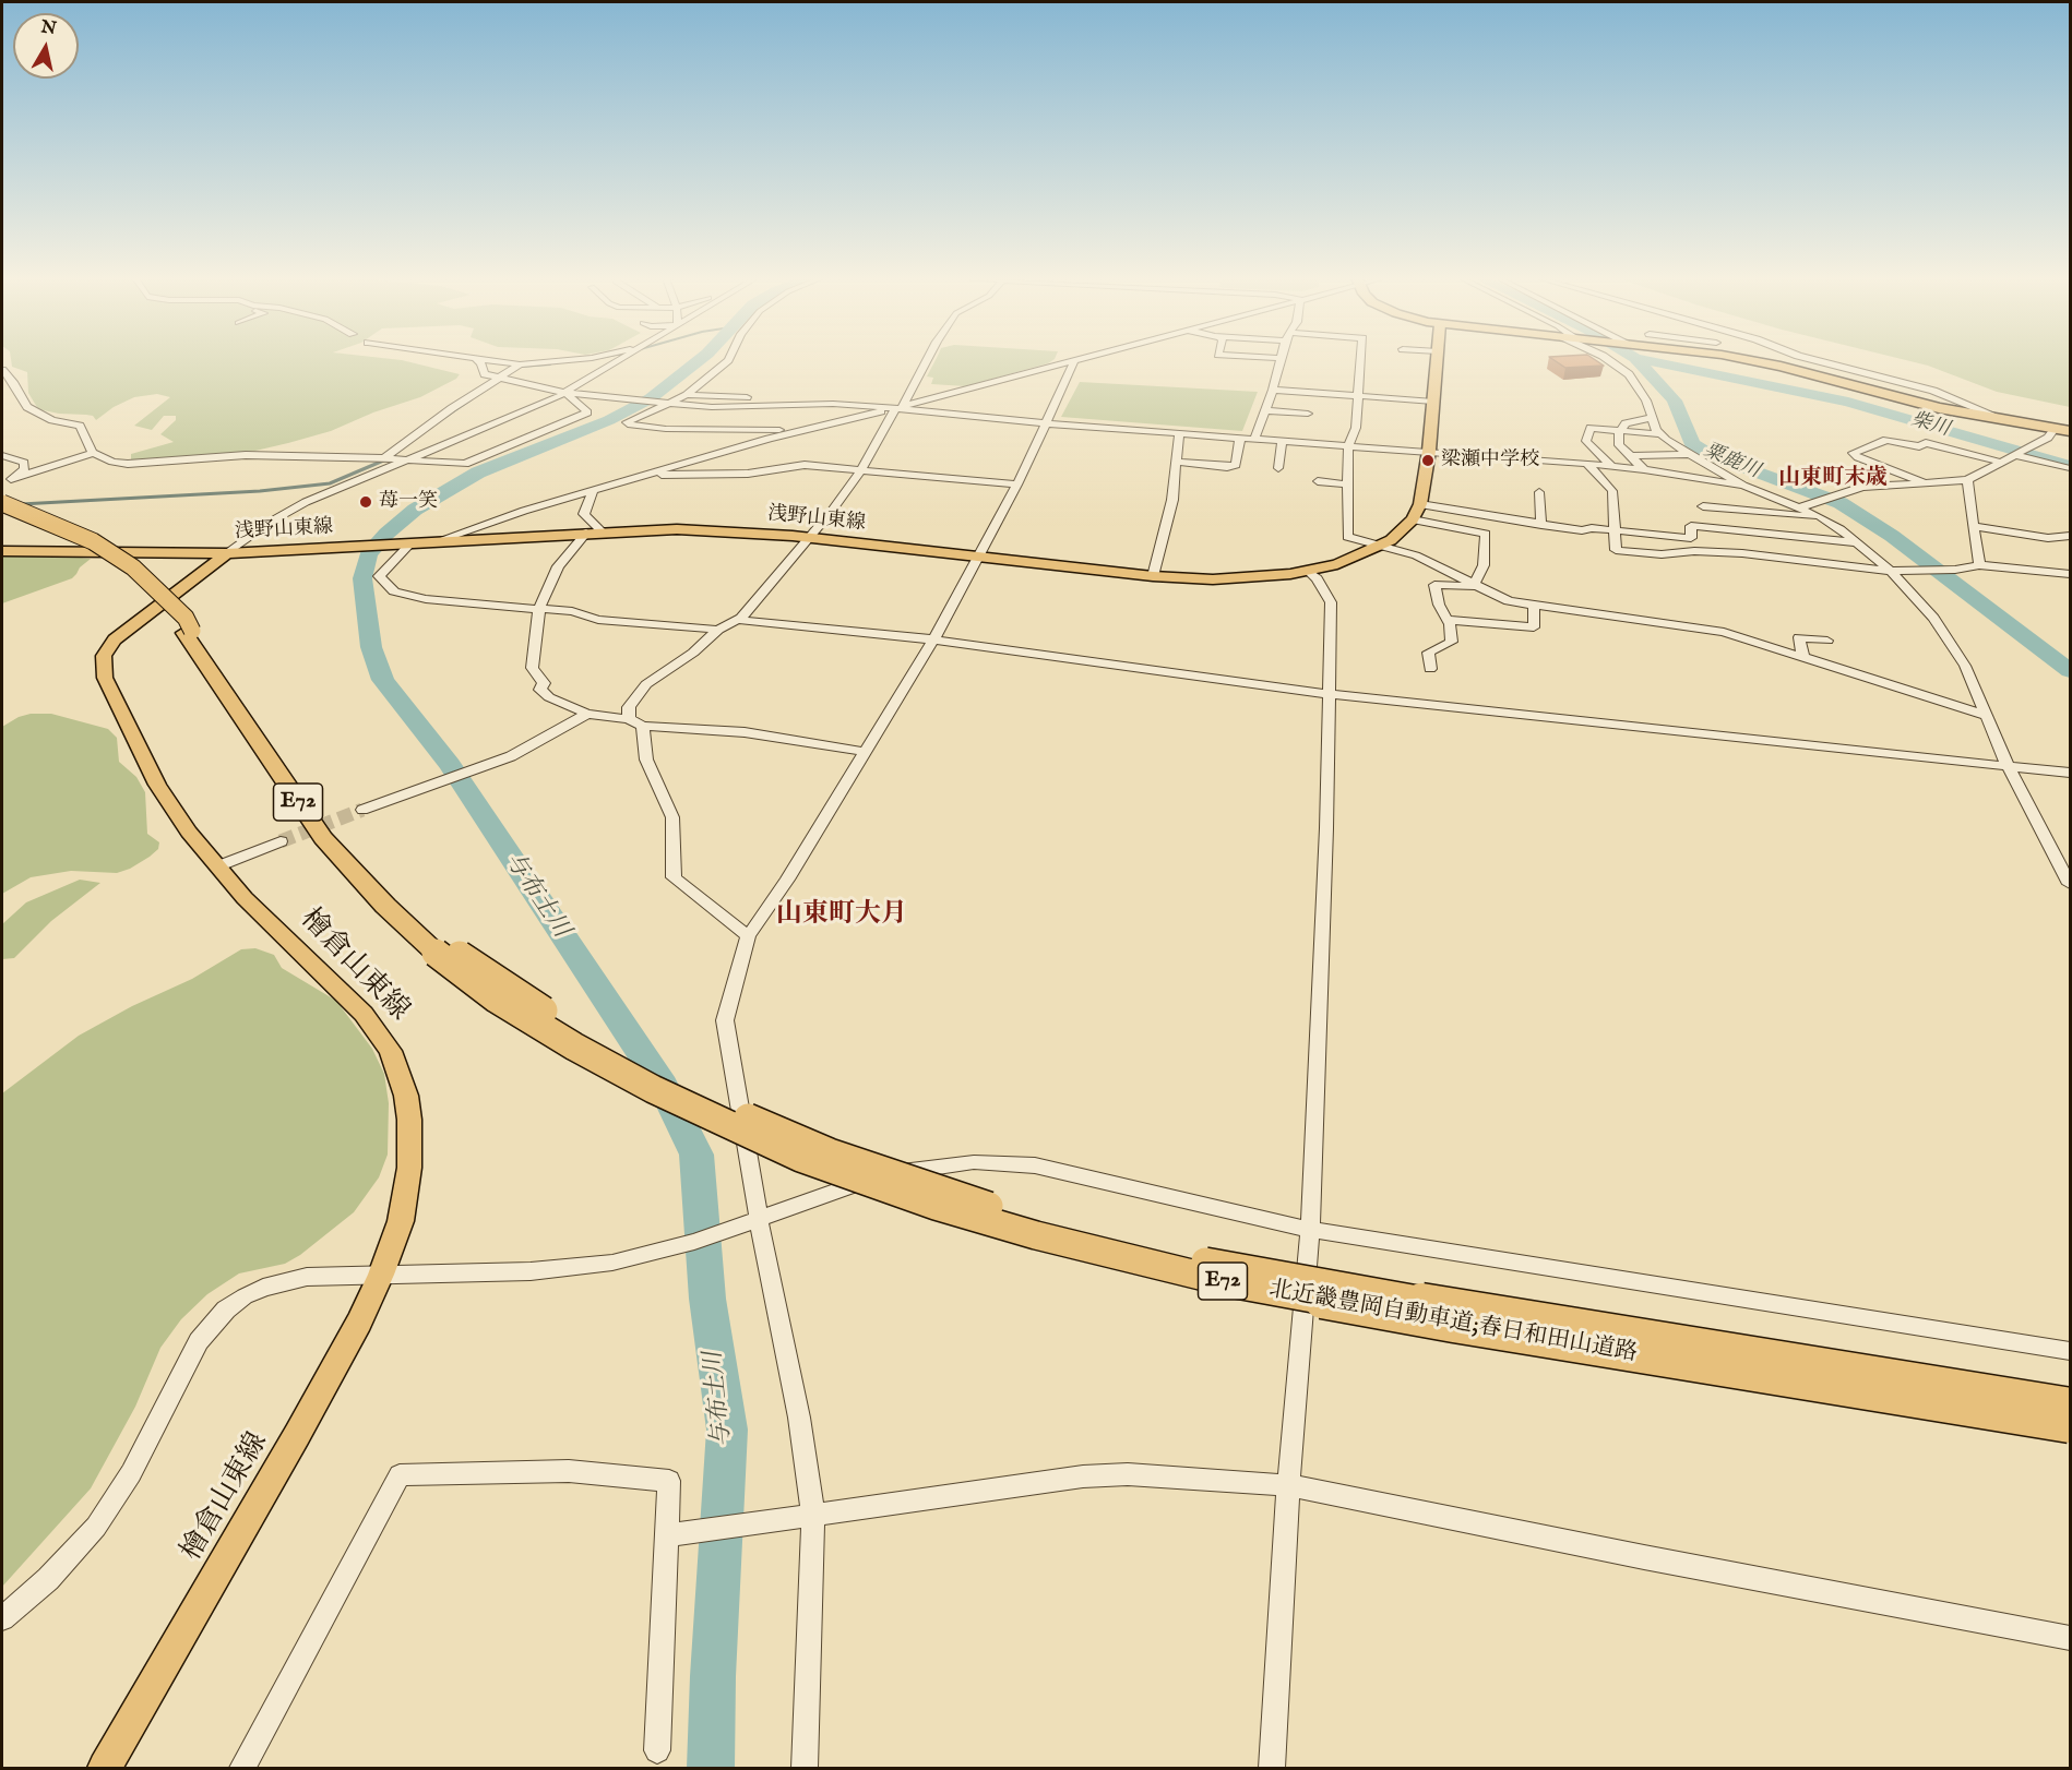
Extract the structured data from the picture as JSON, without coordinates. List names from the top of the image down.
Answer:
{
  "streets": {
    "highway": ["E72", "北近畿豊岡自動車道;春日和田山道路"],
    "main road": ["浅野山東線", "檜倉山東線"]
  },
  "crossings": [
    ["浅野山東線", "檜倉山東線"]
  ],
  "districts": ["山東町末歳", "山東町大月"],
  "water": ["柴川", "粟鹿川", "与布土川"],
  "places": ["梁瀬中学校", "苺一笑"],
  "north": "top"
}
